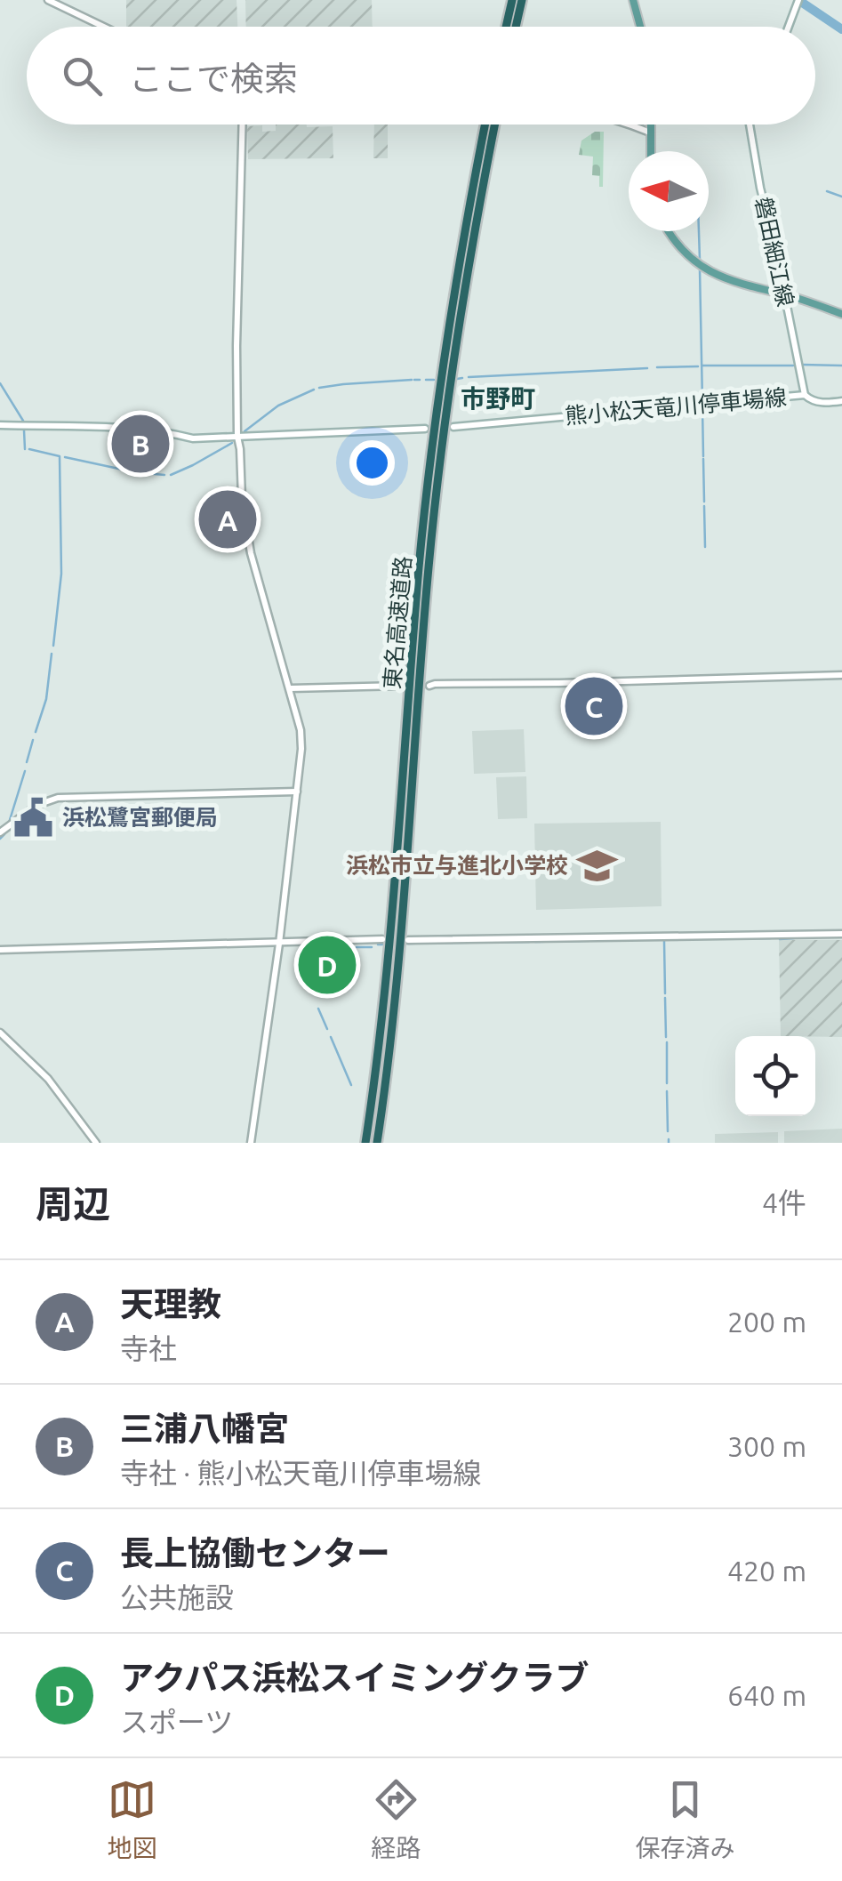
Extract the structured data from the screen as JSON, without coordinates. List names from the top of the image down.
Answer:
{
  "streets": {
    "highway": ["東名高速道路"],
    "street": ["磐田細江線", "熊小松天竜川停車場線"]
  },
  "crossings": [
    ["磐田細江線", "熊小松天竜川停車場線"]
  ],
  "districts": ["市野町"],
  "places": {
    "public building": ["浜松鷺宮郵便局"],
    "school or university": ["浜松市立与進北小学校"]
  },
  "north": "left",
  "page": {
    "search": "ここで検索",
    "pins": [
      "B",
      "A",
      "C",
      "D"
    ],
    "heading": ["周辺", "4件"],
    "list": [
      {
        "mark": "A",
        "name": "天理教",
        "note": "寺社",
        "value": "200 m"
      },
      {
        "mark": "B",
        "name": "三浦八幡宮",
        "note": "寺社 · 熊小松天竜川停車場線",
        "value": "300 m"
      },
      {
        "mark": "C",
        "name": "長上協働センター",
        "note": "公共施設",
        "value": "420 m"
      },
      {
        "mark": "D",
        "name": "アクパス浜松スイミングクラブ",
        "note": "スポーツ",
        "value": "640 m"
      }
    ],
    "nav": ["地図", "経路", "保存済み"]
  }
}
